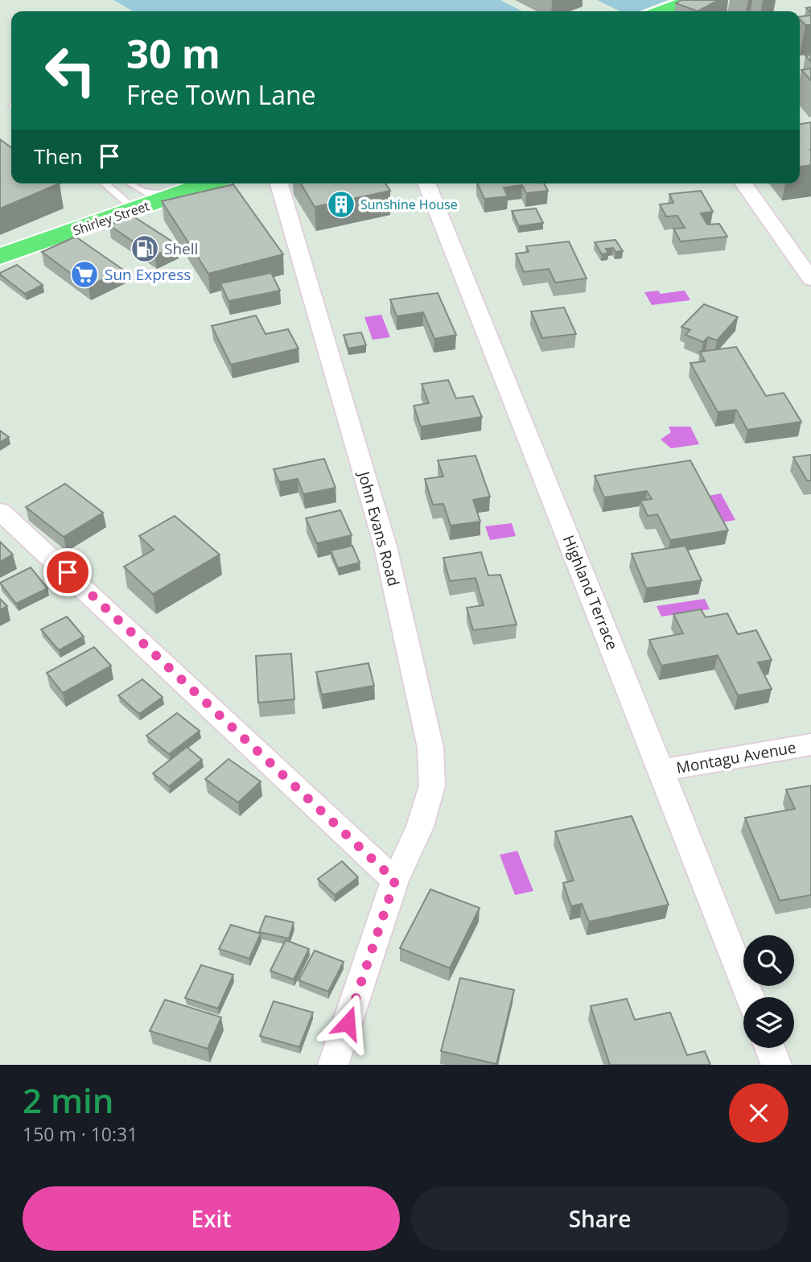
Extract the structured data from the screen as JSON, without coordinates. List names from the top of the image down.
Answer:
{
  "streets": {
    "highway": ["Shirley Street"],
    "street": ["John Evans Road", "Highland Terrace", "Montagu Avenue"]
  },
  "crossings": [
    ["Highland Terrace", "Montagu Avenue"]
  ],
  "places": {
    "building": ["Sunshine House"],
    "fuel station": ["Shell"],
    "supermarket": ["Sun Express"]
  },
  "page": {
    "turn": ["30 m", "Free Town Lane"],
    "then": "Then",
    "heading": ["2 min", "150 m · 10:31"],
    "buttons": ["Exit", "Share"]
  }
}
